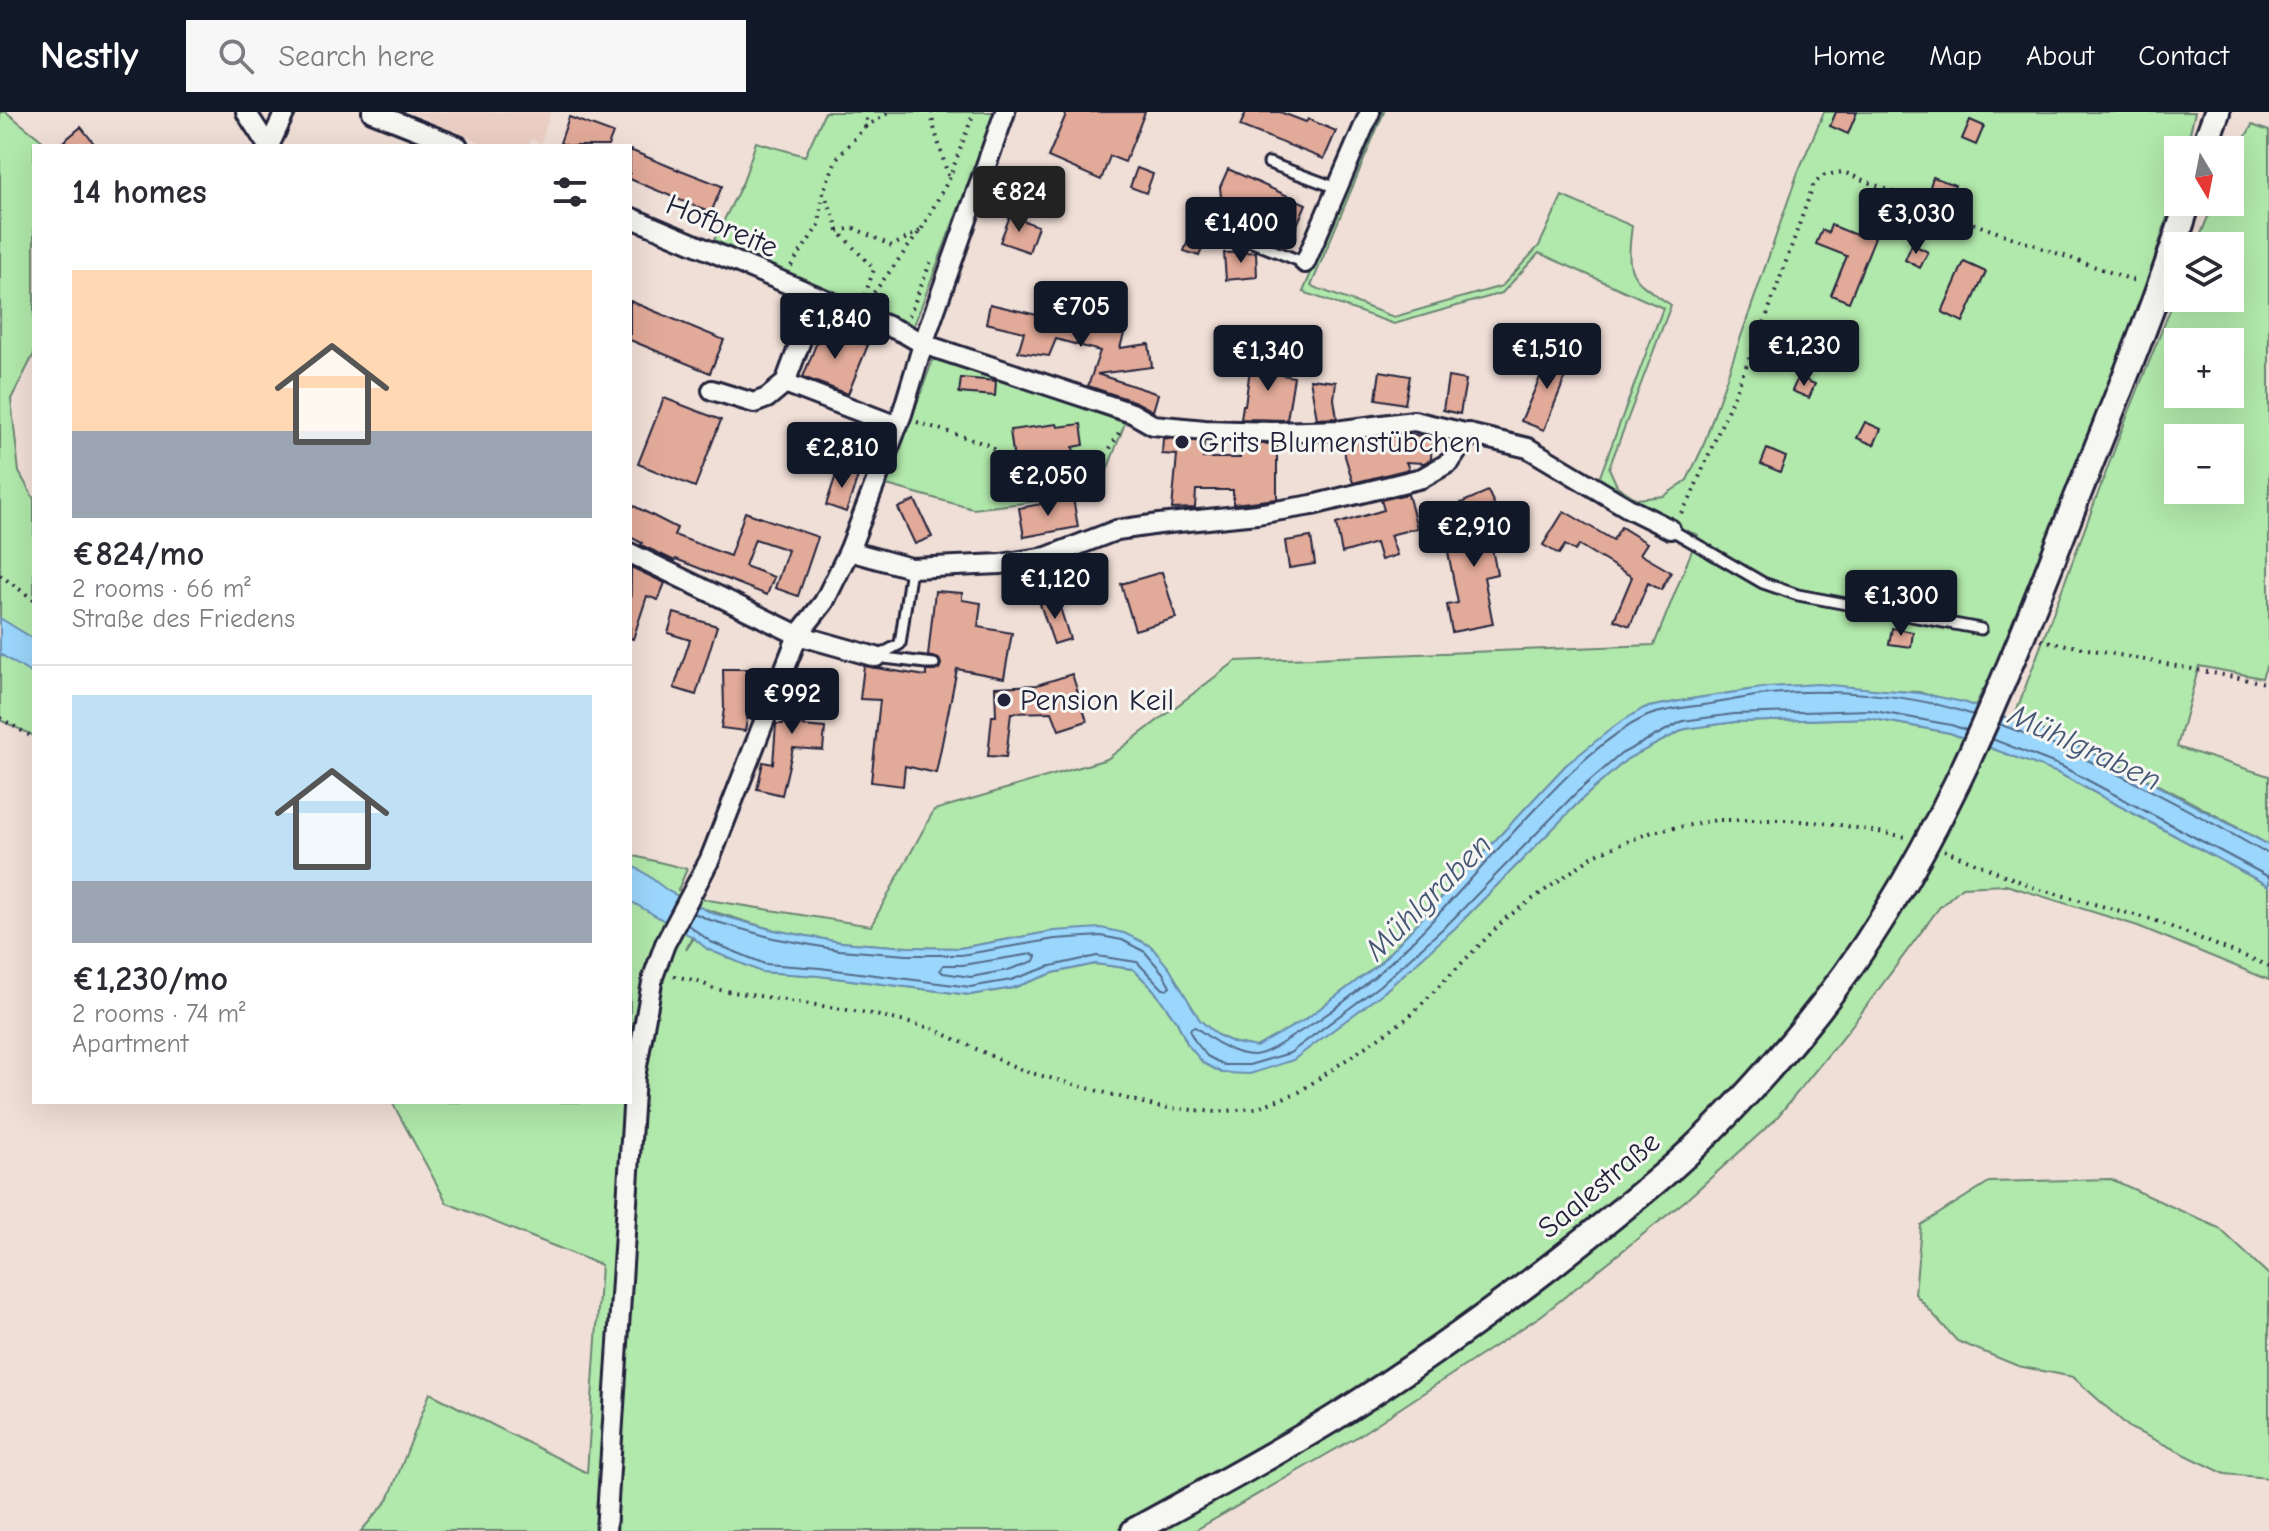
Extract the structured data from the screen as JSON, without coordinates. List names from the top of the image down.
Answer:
{
  "streets": {
    "street": ["Hofbreite", "Saalestraße"]
  },
  "water": ["Mühlgraben"],
  "places": ["Grits Blumenstübchen", "Pension Keil"],
  "north": "bottom",
  "page": {
    "header": "Nestly",
    "search": "Search here",
    "nav": [
      "Home",
      "Map",
      "About",
      "Contact"
    ],
    "map_buttons": ["+", "−"],
    "heading": "14 homes",
    "price": [
      "€824",
      "€3,030",
      "€1,400",
      "€705",
      "€1,840",
      "€1,230",
      "€1,510",
      "€1,340",
      "€2,810",
      "€2,050",
      "€2,910",
      "€1,120",
      "€1,300",
      "€992"
    ],
    "list": [
      {
        "name": "€824/mo",
        "note": "2 rooms · 66 m² · Straße des Friedens"
      },
      {
        "name": "€1,230/mo",
        "note": "2 rooms · 74 m² · Apartment"
      }
    ]
  }
}
